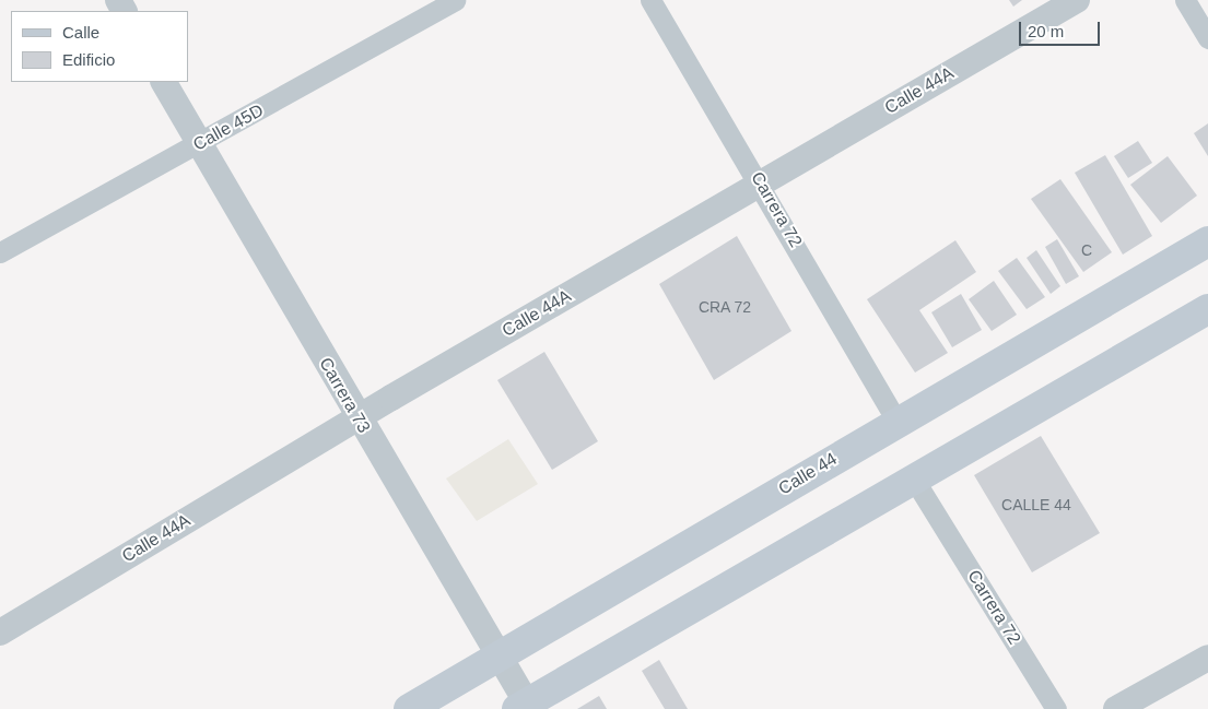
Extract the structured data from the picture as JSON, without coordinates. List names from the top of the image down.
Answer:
{
  "streets": {
    "main road": ["Calle 44"],
    "street": [
      "Calle 44A",
      "Calle 45D",
      "Carrera 72",
      "Carrera 73"
    ]
  },
  "crossings": [
    ["Calle 44A", "Carrera 72"],
    ["Calle 44A", "Carrera 73"],
    ["Calle 45D", "Carrera 73"],
    ["Carrera 72", "Calle 44"],
    ["Carrera 73", "Calle 44"]
  ],
  "house_numbers": ["C", "CRA 72", "CALLE 44"],
  "legend": ["Calle", "Edificio"],
  "scale_bar": "20 m"
}
